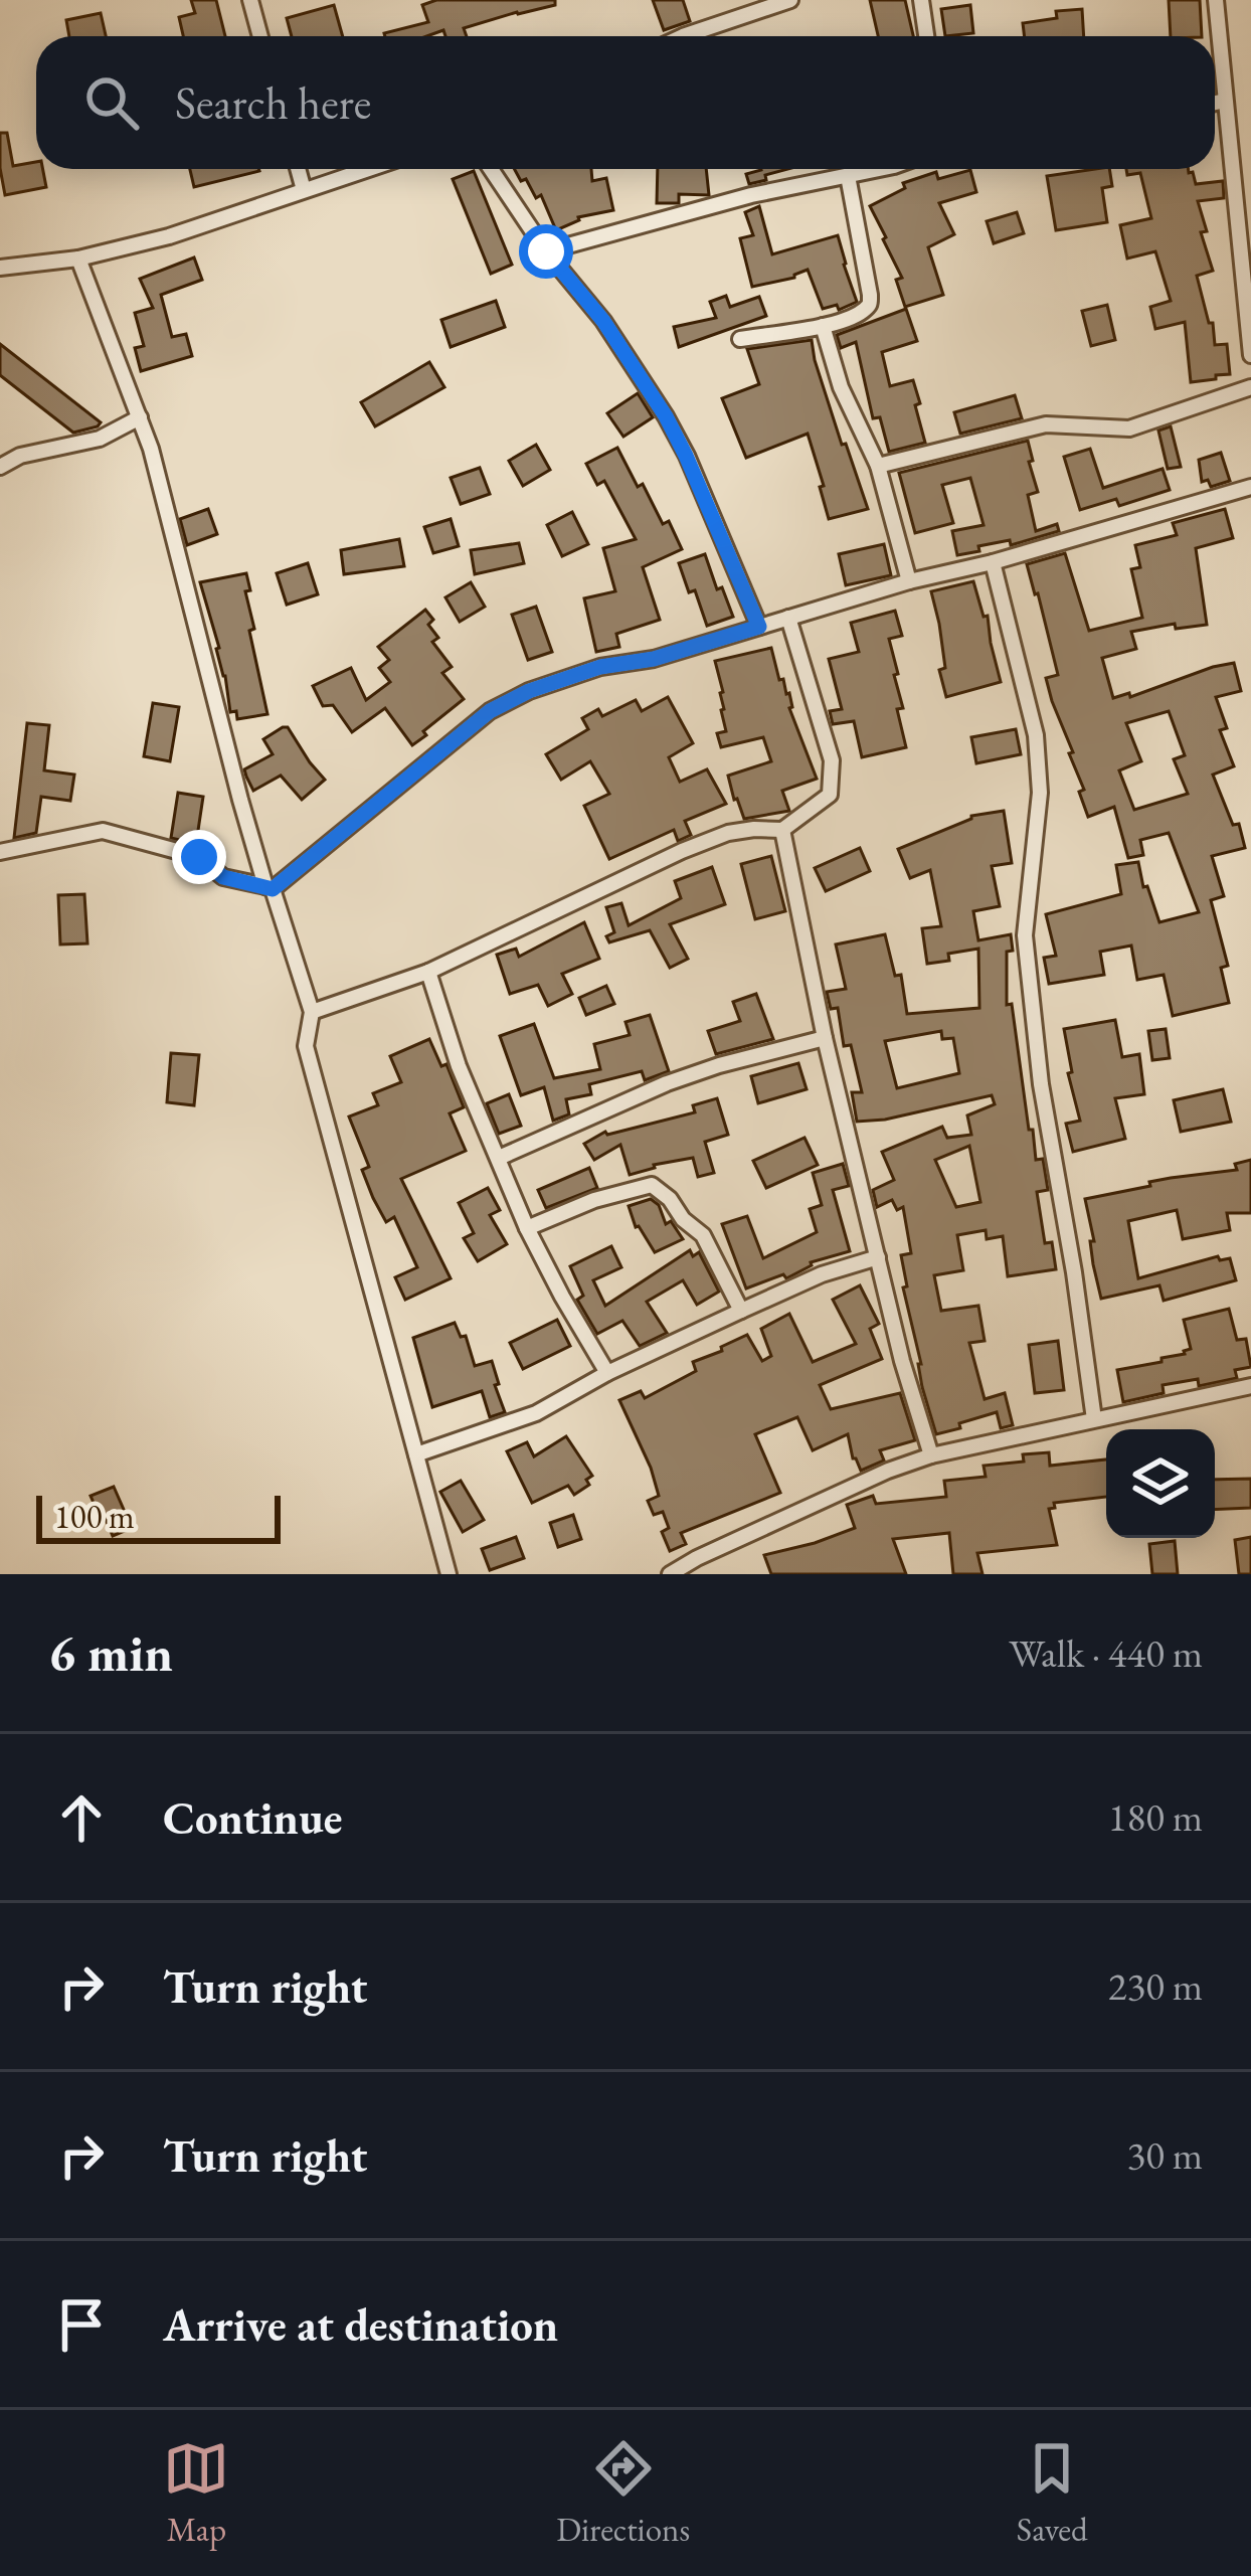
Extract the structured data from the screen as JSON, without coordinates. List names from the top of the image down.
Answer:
{
  "scale_bar": "100 m",
  "page": {
    "search": "Search here",
    "scale": "100 m",
    "heading": ["6 min", "Walk · 440 m"],
    "list": [
      ["Continue", "180 m"],
      ["Turn right", "230 m"],
      ["Turn right", "30 m"],
      "Arrive at destination"
    ],
    "nav": ["Map", "Directions", "Saved"]
  }
}
